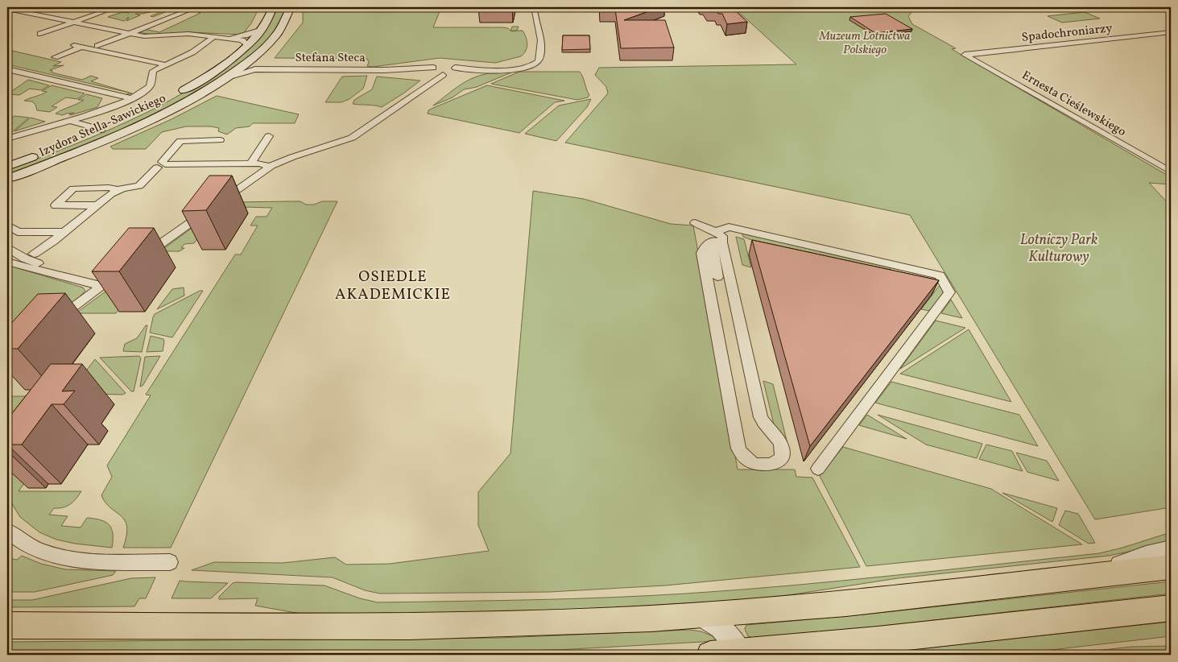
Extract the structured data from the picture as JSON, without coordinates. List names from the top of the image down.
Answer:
{
  "streets": {
    "main road": ["Izydora Stella-Sawickiego"],
    "street": ["Spadochroniarzy", "Stefana Steca", "Ernesta Cieślewskiego"]
  },
  "crossings": [
    ["Spadochroniarzy", "Ernesta Cieślewskiego"],
    ["Stefana Steca", "Izydora Stella-Sawickiego"]
  ],
  "districts": ["OSIEDLE AKADEMICKIE"],
  "parks": ["Muzeum Lotnictwa Polskiego", "Lotniczy Park Kulturowy"]
}
